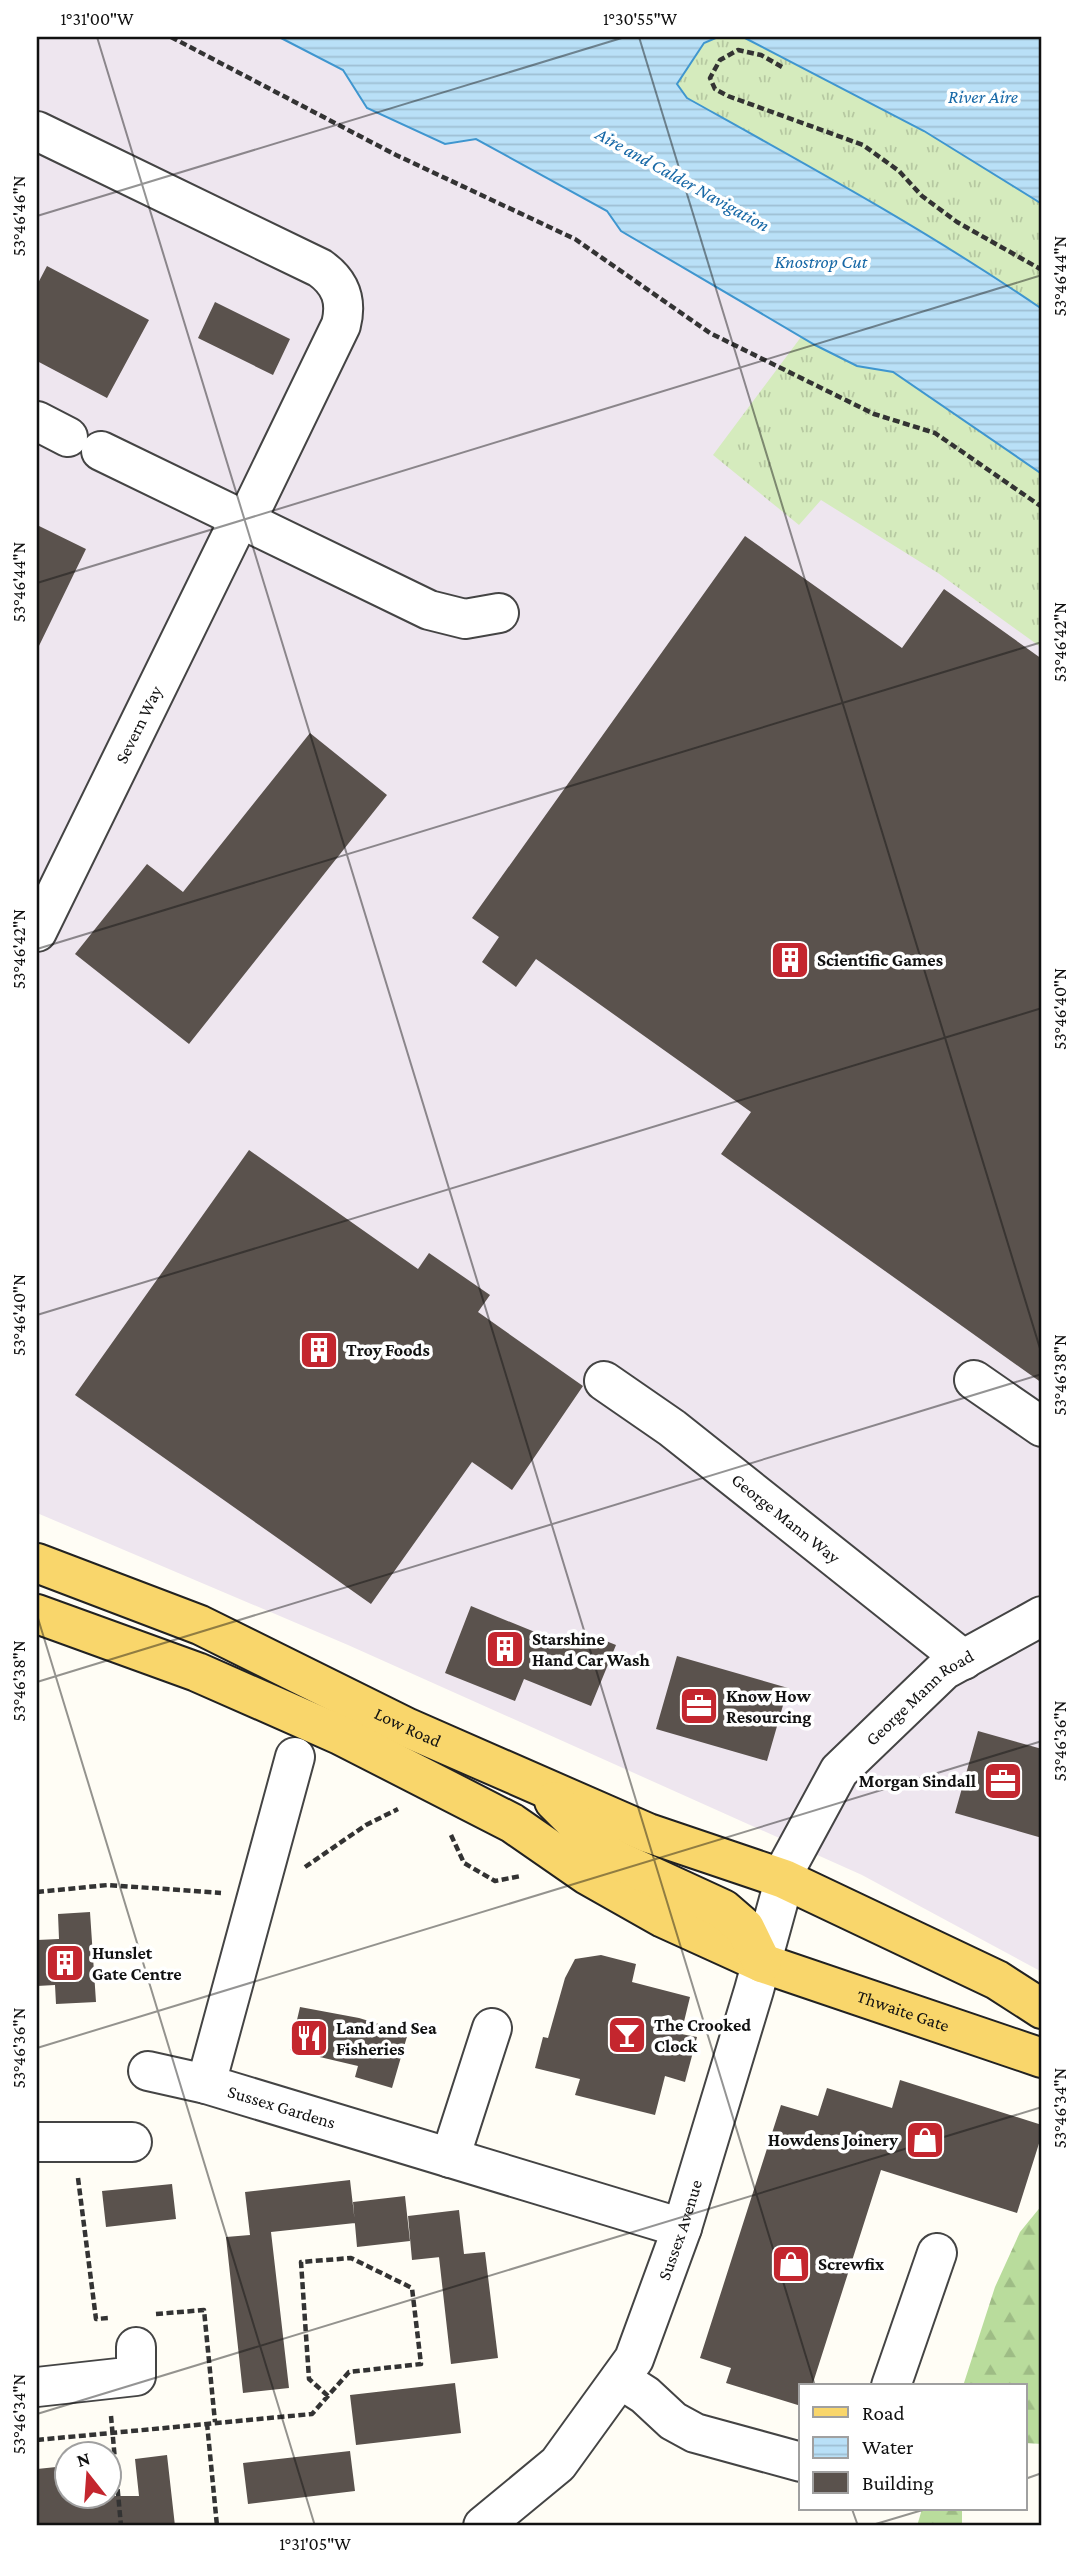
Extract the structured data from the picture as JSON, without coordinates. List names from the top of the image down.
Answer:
{
  "streets": {
    "main road": ["Low Road", "Thwaite Gate"],
    "street": [
      "Severn Way",
      "George Mann Way",
      "George Mann Road",
      "Sussex Gardens",
      "Sussex Avenue"
    ]
  },
  "crossings": [
    ["George Mann Way", "George Mann Road"],
    ["George Mann Road", "Low Road"],
    ["George Mann Road", "Sussex Avenue"],
    ["Low Road", "Thwaite Gate"],
    ["Low Road", "Sussex Avenue"],
    ["Thwaite Gate", "Sussex Avenue"],
    ["Sussex Gardens", "Sussex Avenue"]
  ],
  "water": ["River Aire", "Aire and Calder Navigation", "Knostrop Cut"],
  "places": {
    "building": [
      "Scientific Games",
      "Troy Foods",
      "Starshine Hand Car Wash",
      "Hunslet Gate Centre"
    ],
    "office": ["Know How Resourcing", "Morgan Sindall"],
    "bar": ["The Crooked Clock"],
    "restaurant": ["Land and Sea Fisheries"],
    "shop": ["Howdens Joinery", "Screwfix"]
  },
  "legend": ["Road", "Water", "Building"],
  "north": "top",
  "coordinates": [
    "1°31'00\"W",
    "1°30'55\"W",
    "53°46'46\"N",
    "53°46'44\"N",
    "53°46'42\"N",
    "53°46'40\"N",
    "53°46'38\"N",
    "53°46'36\"N",
    "53°46'34\"N",
    "1°31'05\"W"
  ]
}
